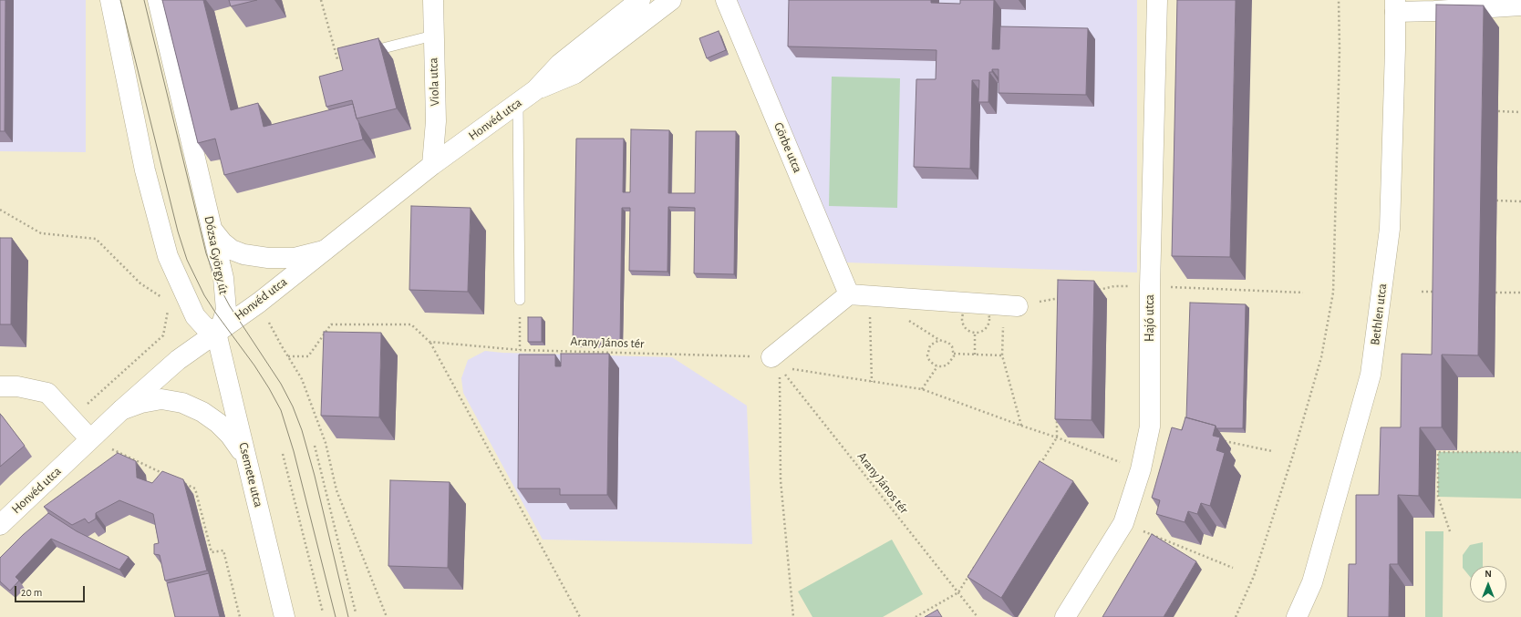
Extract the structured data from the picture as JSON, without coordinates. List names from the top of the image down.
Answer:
{
  "streets": {
    "street": [
      "Viola utca",
      "Honvéd utca",
      "Görbe utca",
      "Dózsa György út",
      "Bethlen utca",
      "Hajó utca",
      "Csemete utca"
    ],
    "path": ["Arany János tér"]
  },
  "crossings": [
    ["Viola utca", "Honvéd utca"],
    ["Honvéd utca", "Dózsa György út"],
    ["Honvéd utca", "Csemete utca"],
    ["Dózsa György út", "Csemete utca"],
    ["Hajó utca", "Arany János tér"]
  ],
  "scale_bar": "20 m",
  "north": "top"
}
